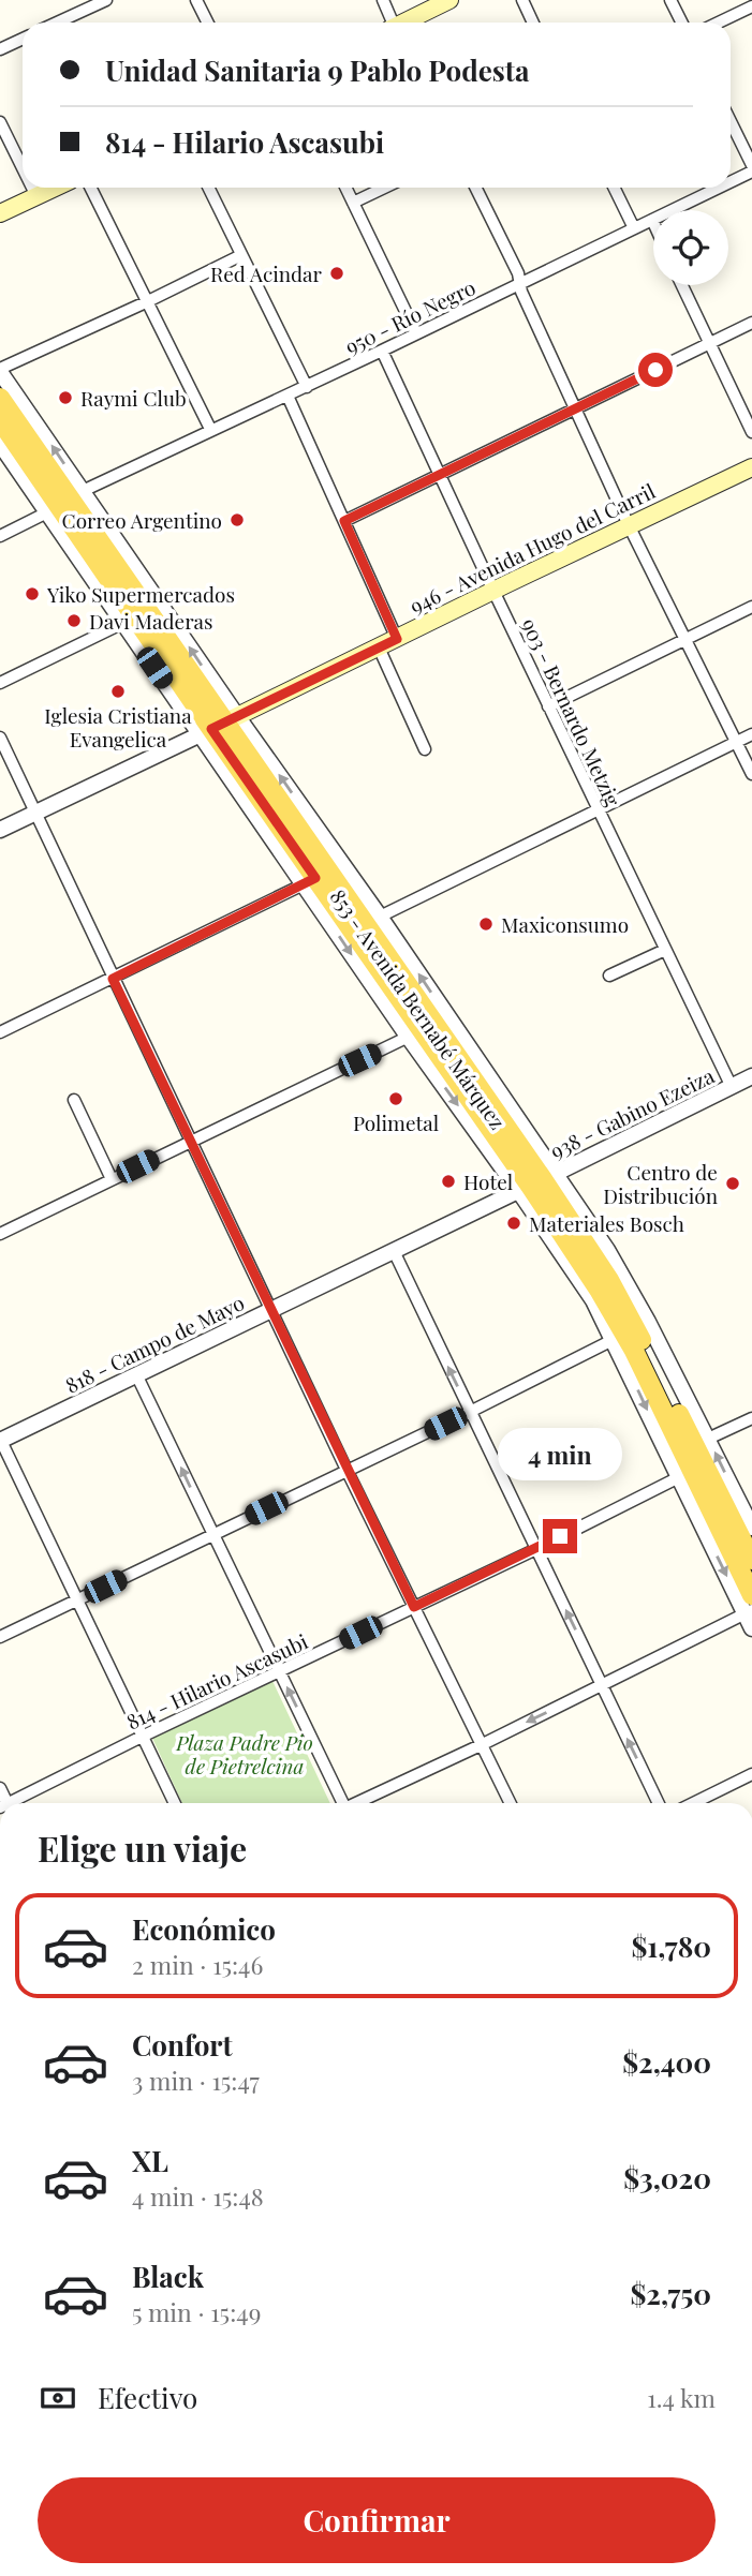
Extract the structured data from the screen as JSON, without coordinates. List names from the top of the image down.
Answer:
{
  "streets": {
    "main road": ["946 - Avenida Hugo del Carril", "853 - Avenida Bernabé Márquez"],
    "street": [
      "950 - Río Negro",
      "903 - Bernardo Metzig",
      "938 - Gabino Ezeiza",
      "818 - Campo de Mayo",
      "814 - Hilario Ascasubi"
    ]
  },
  "crossings": [
    ["950 - Río Negro", "903 - Bernardo Metzig"],
    ["950 - Río Negro", "853 - Avenida Bernabé Márquez"],
    ["946 - Avenida Hugo del Carril", "903 - Bernardo Metzig"],
    ["946 - Avenida Hugo del Carril", "853 - Avenida Bernabé Márquez"],
    ["903 - Bernardo Metzig", "938 - Gabino Ezeiza"],
    ["853 - Avenida Bernabé Márquez", "938 - Gabino Ezeiza"],
    ["853 - Avenida Bernabé Márquez", "818 - Campo de Mayo"],
    ["853 - Avenida Bernabé Márquez", "814 - Hilario Ascasubi"],
    ["938 - Gabino Ezeiza", "818 - Campo de Mayo"]
  ],
  "parks": ["Plaza Padre Pio de Pietrelcina"],
  "places": [
    "Red Acindar",
    "Raymi Club",
    "Correo Argentino",
    "Yiko Supermercados",
    "Davi Maderas",
    "Iglesia Cristiana Evangelica",
    "Maxiconsumo",
    "Polimetal",
    "Hotel",
    "Centro de Distribución",
    "Materiales Bosch"
  ],
  "page": {
    "banner": ["Unidad Sanitaria 9 Pablo Podesta", "814 - Hilario Ascasubi"],
    "bubble": "4 min",
    "heading": "Elige un viaje",
    "list": [
      {
        "name": "Económico",
        "note": "2 min · 15:46",
        "value": "$1,780"
      },
      {
        "name": "Confort",
        "note": "3 min · 15:47",
        "value": "$2,400"
      },
      {
        "name": "XL",
        "note": "4 min · 15:48",
        "value": "$3,020"
      },
      {
        "name": "Black",
        "note": "5 min · 15:49",
        "value": "$2,750"
      }
    ],
    "pay": ["Efectivo", "1.4 km"],
    "buttons": "Confirmar"
  }
}
